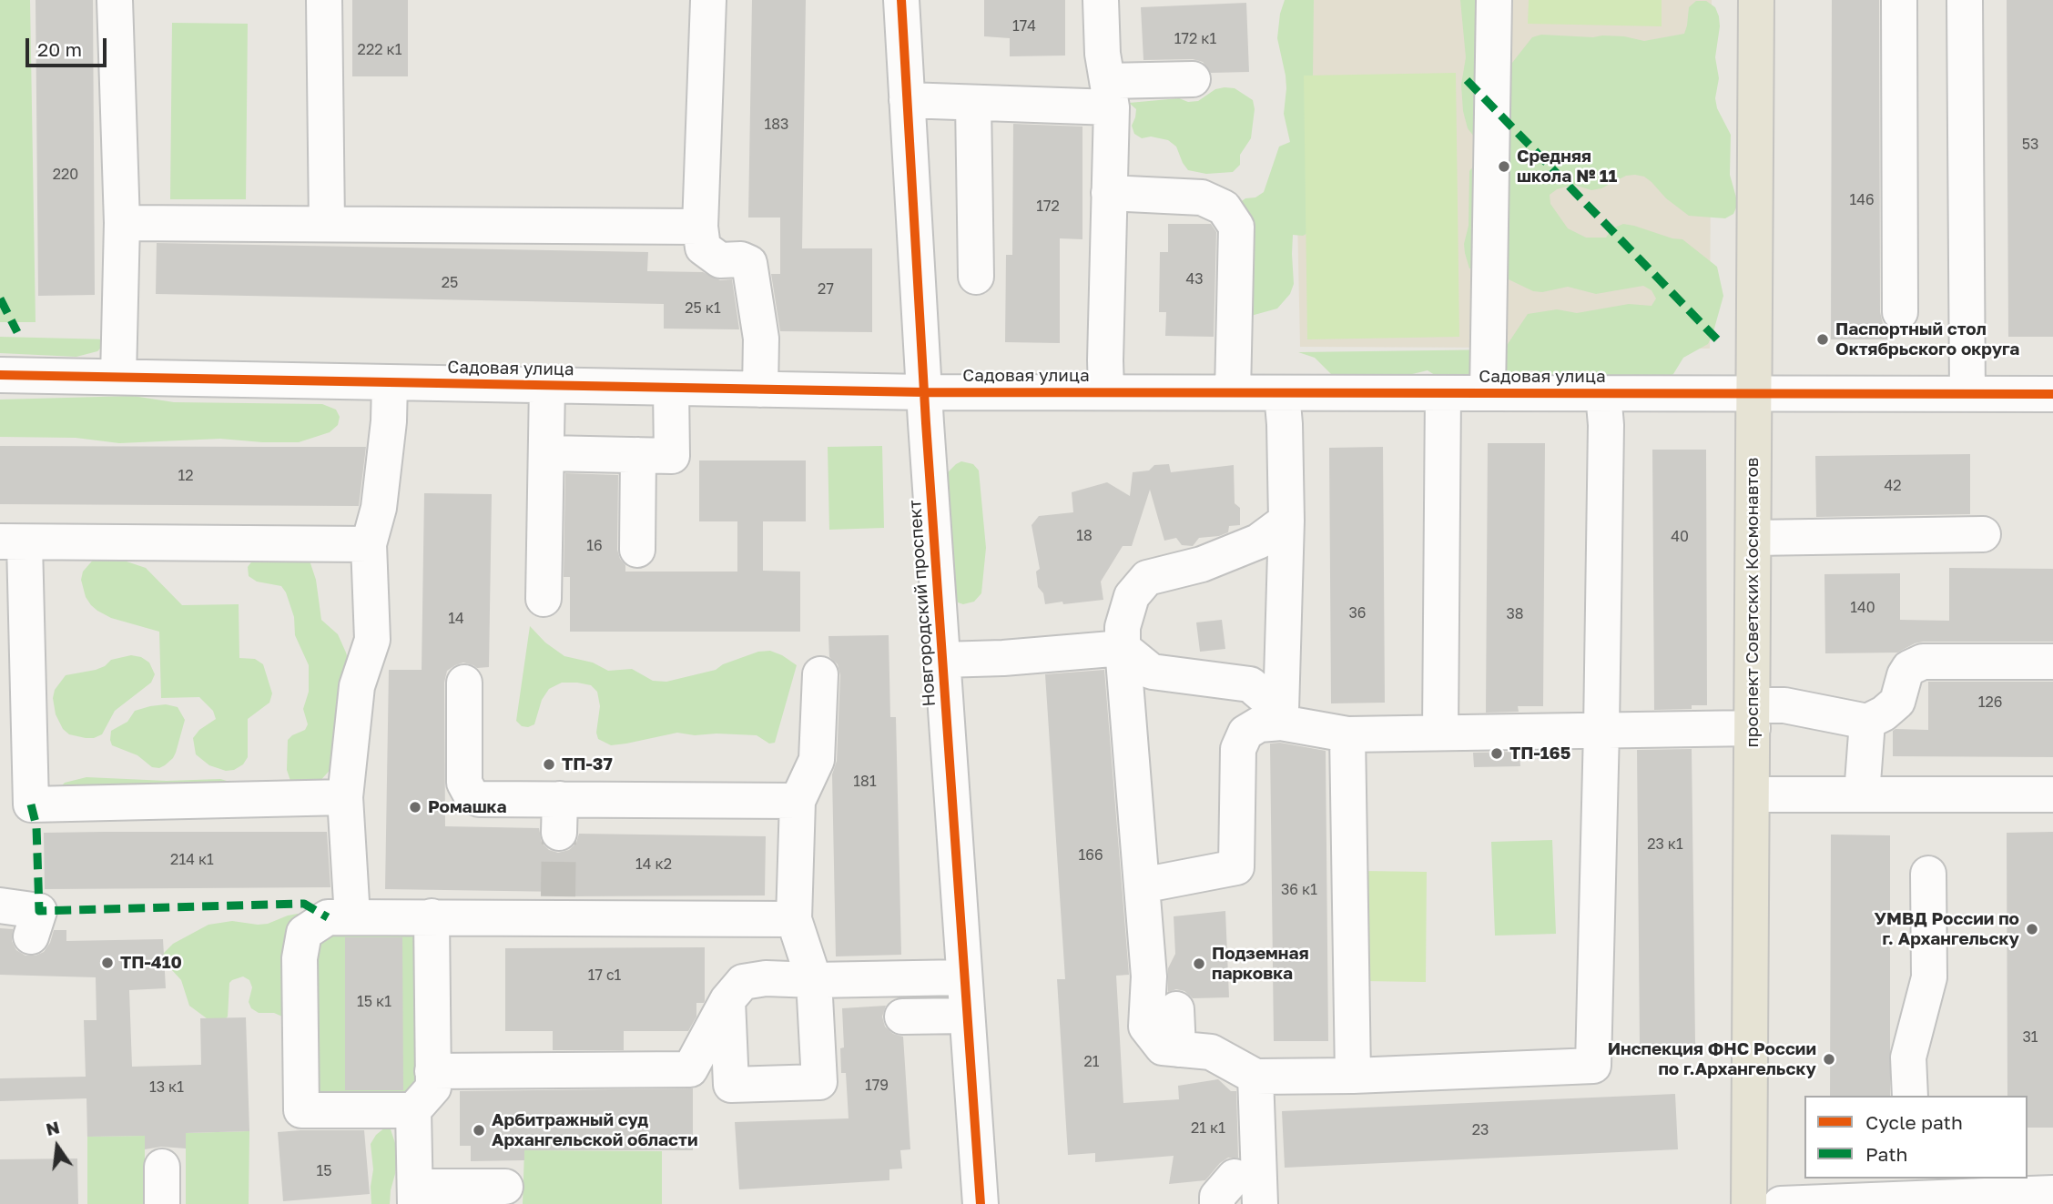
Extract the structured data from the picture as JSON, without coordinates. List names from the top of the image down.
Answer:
{
  "streets": {
    "main road": ["проспект Советских Космонавтов"],
    "street": ["Садовая улица", "Новгородский проспект"]
  },
  "crossings": [
    ["Садовая улица", "проспект Советских Космонавтов"],
    ["Садовая улица", "Новгородский проспект"]
  ],
  "places": [
    "Средняя школа № 11",
    "Паспортный стол Октябрьского округа",
    "ТП-165",
    "ТП-37",
    "Ромашка",
    "УМВД России по г. Архангельску",
    "ТП-410",
    "Подземная парковка",
    "Инспекция ФНС России по г.Архангельску",
    "Арбитражный суд Архангельской области"
  ],
  "house_numbers": [
    "174",
    "172 к1",
    "222 к1",
    "183",
    "53",
    "220",
    "146",
    "172",
    "43",
    "25",
    "27",
    "25 к1",
    "12",
    "42",
    "18",
    "40",
    "16",
    "140",
    "36",
    "38",
    "14",
    "126",
    "181",
    "23 к1",
    "166",
    "214 к1",
    "14 к2",
    "36 к1",
    "17 с1",
    "15 к1",
    "31",
    "21",
    "179",
    "13 к1",
    "21 к1",
    "23",
    "15"
  ],
  "legend": ["Cycle path", "Path"],
  "scale_bar": "20 m",
  "north": "top"
}
